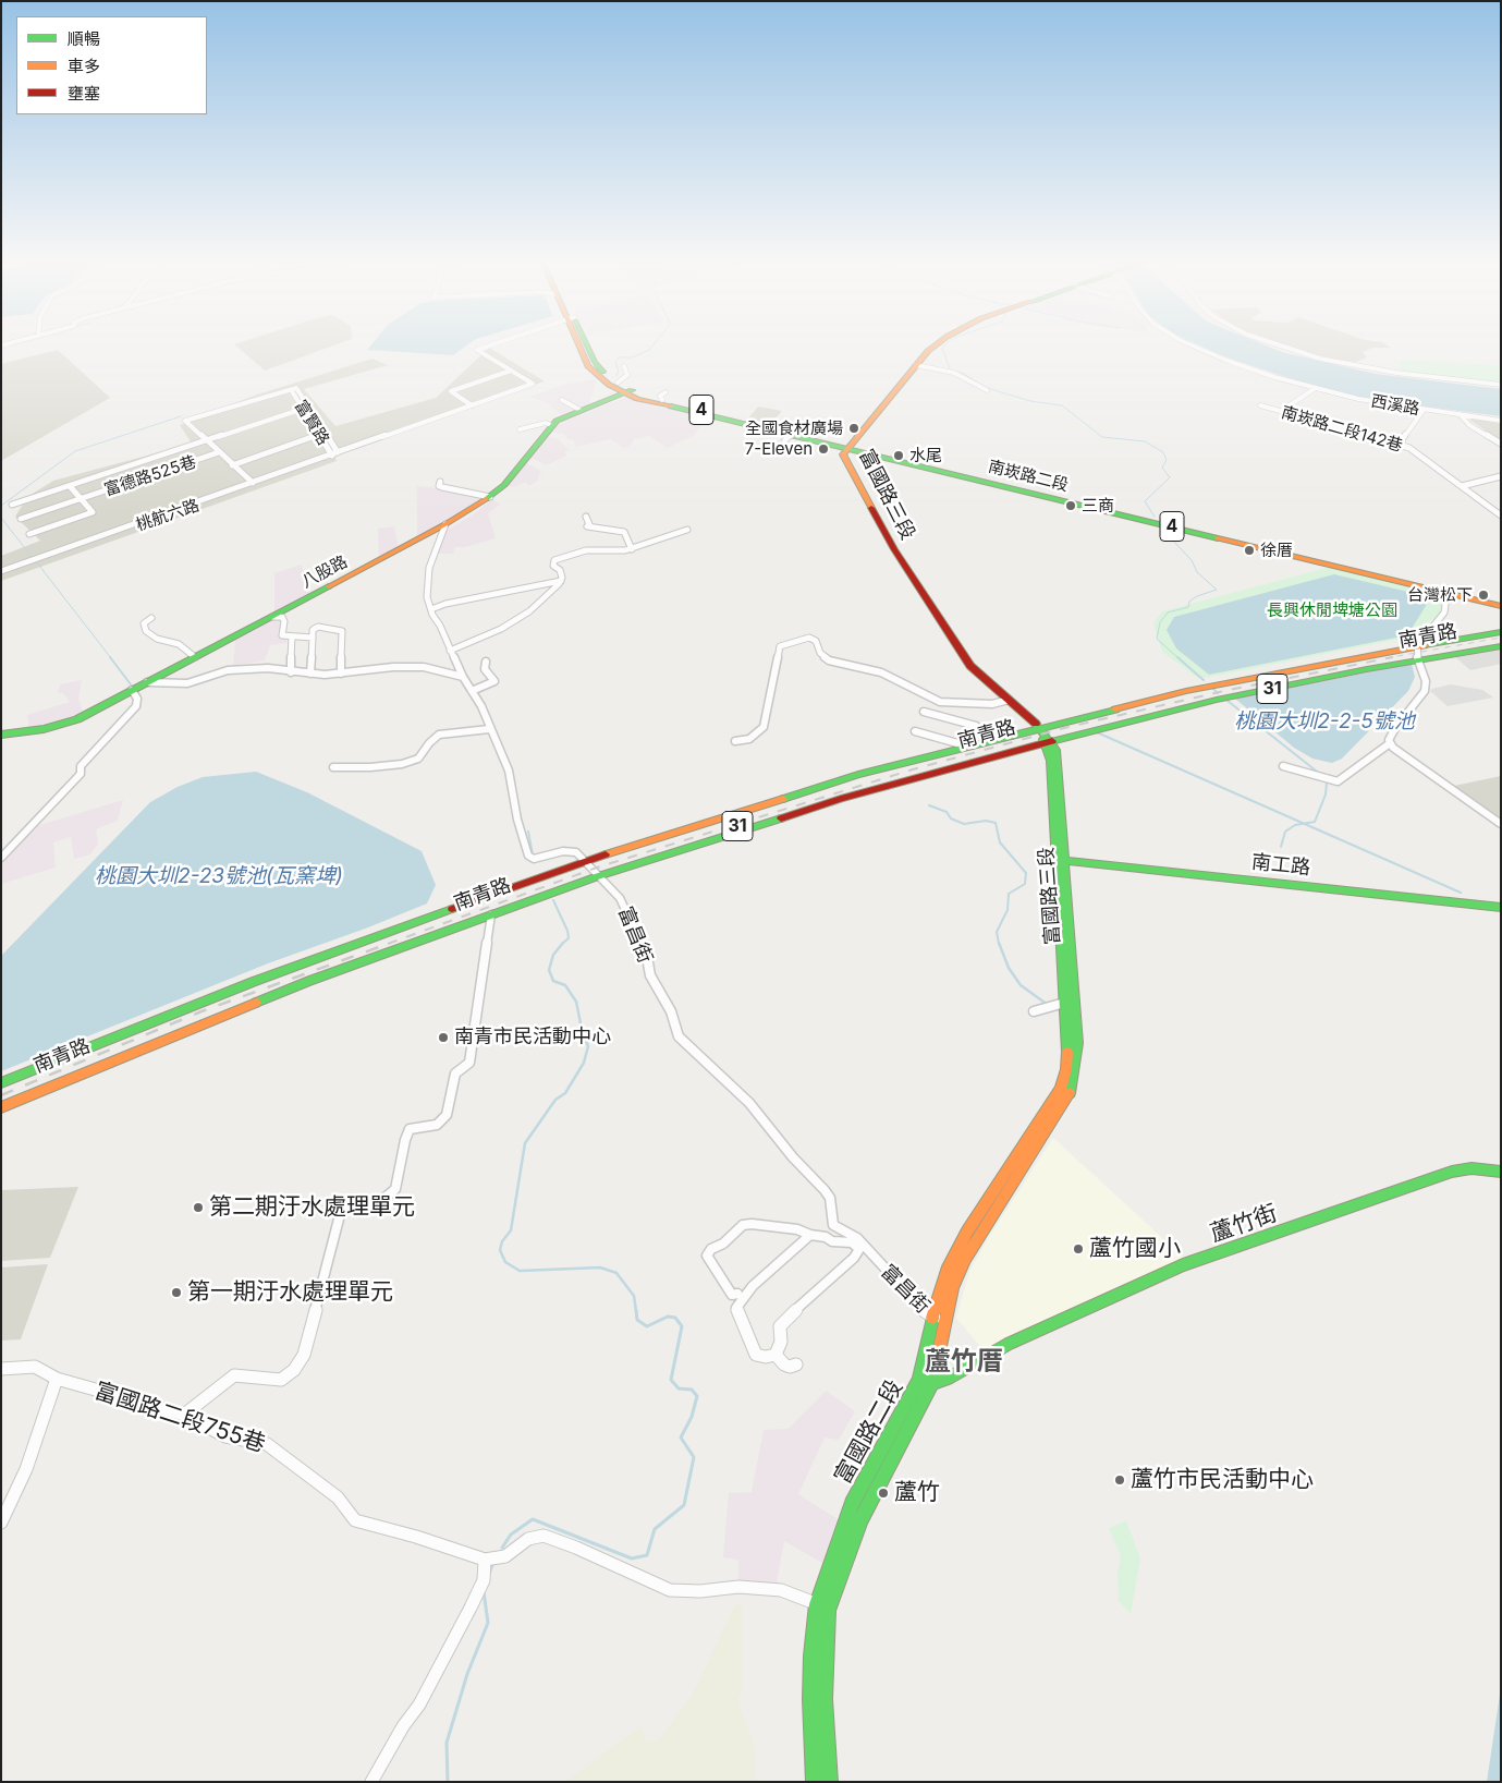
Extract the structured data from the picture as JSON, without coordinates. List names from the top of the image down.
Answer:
{
  "streets": {
    "main road": [
      "4",
      "南崁路二段",
      "富國路三段",
      "八股路",
      "南青路",
      "31",
      "南工路",
      "蘆竹街",
      "富國路二段"
    ],
    "street": [
      "西溪路",
      "富賢路",
      "南崁路二段142巷",
      "富德路525巷",
      "桃航六路",
      "富昌街",
      "富國路二段755巷"
    ]
  },
  "crossings": [
    ["富賢路", "桃航六路"],
    ["南崁路二段", "富國路三段"],
    ["南崁路二段", "八股路"],
    ["富國路三段", "南青路"],
    ["富國路三段", "31"],
    ["富國路三段", "南工路"],
    ["富國路三段", "富國路二段"],
    ["南青路", "31"],
    ["南青路", "富昌街"],
    ["31", "富昌街"],
    ["富昌街", "富國路二段"],
    ["蘆竹街", "富國路二段"]
  ],
  "districts": ["蘆竹厝"],
  "water": ["桃園大圳2-2-5號池", "桃園大圳2-23號池(瓦窯埤)"],
  "parks": ["長興休閒埤塘公園"],
  "places": [
    "全國食材廣場",
    "7-Eleven",
    "水尾",
    "三商",
    "徐厝",
    "台灣松下",
    "南青市民活動中心",
    "第二期汙水處理單元",
    "蘆竹國小",
    "第一期汙水處理單元",
    "蘆竹市民活動中心",
    "蘆竹"
  ],
  "legend": ["順暢", "車多", "壅塞"]
}
